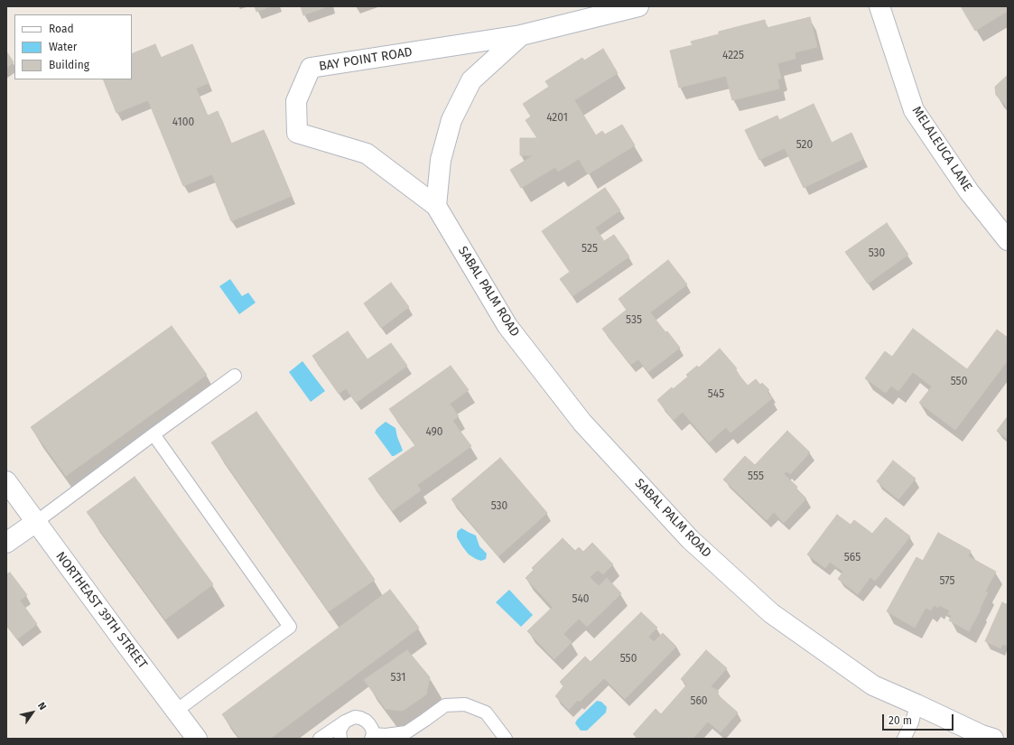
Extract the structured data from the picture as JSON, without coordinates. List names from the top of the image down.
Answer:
{
  "streets": {
    "street": [
      "BAY POINT ROAD",
      "MELALEUCA LANE",
      "SABAL PALM ROAD",
      "NORTHEAST 39TH STREET"
    ]
  },
  "crossings": [
    ["BAY POINT ROAD", "SABAL PALM ROAD"]
  ],
  "house_numbers": [
    "4225",
    "4201",
    "4100",
    "520",
    "525",
    "530",
    "535",
    "550",
    "545",
    "490",
    "555",
    "530",
    "565",
    "575",
    "540",
    "550",
    "531",
    "560"
  ],
  "legend": ["Road", "Water", "Building"],
  "scale_bar": "20 m",
  "north": "top right"
}
